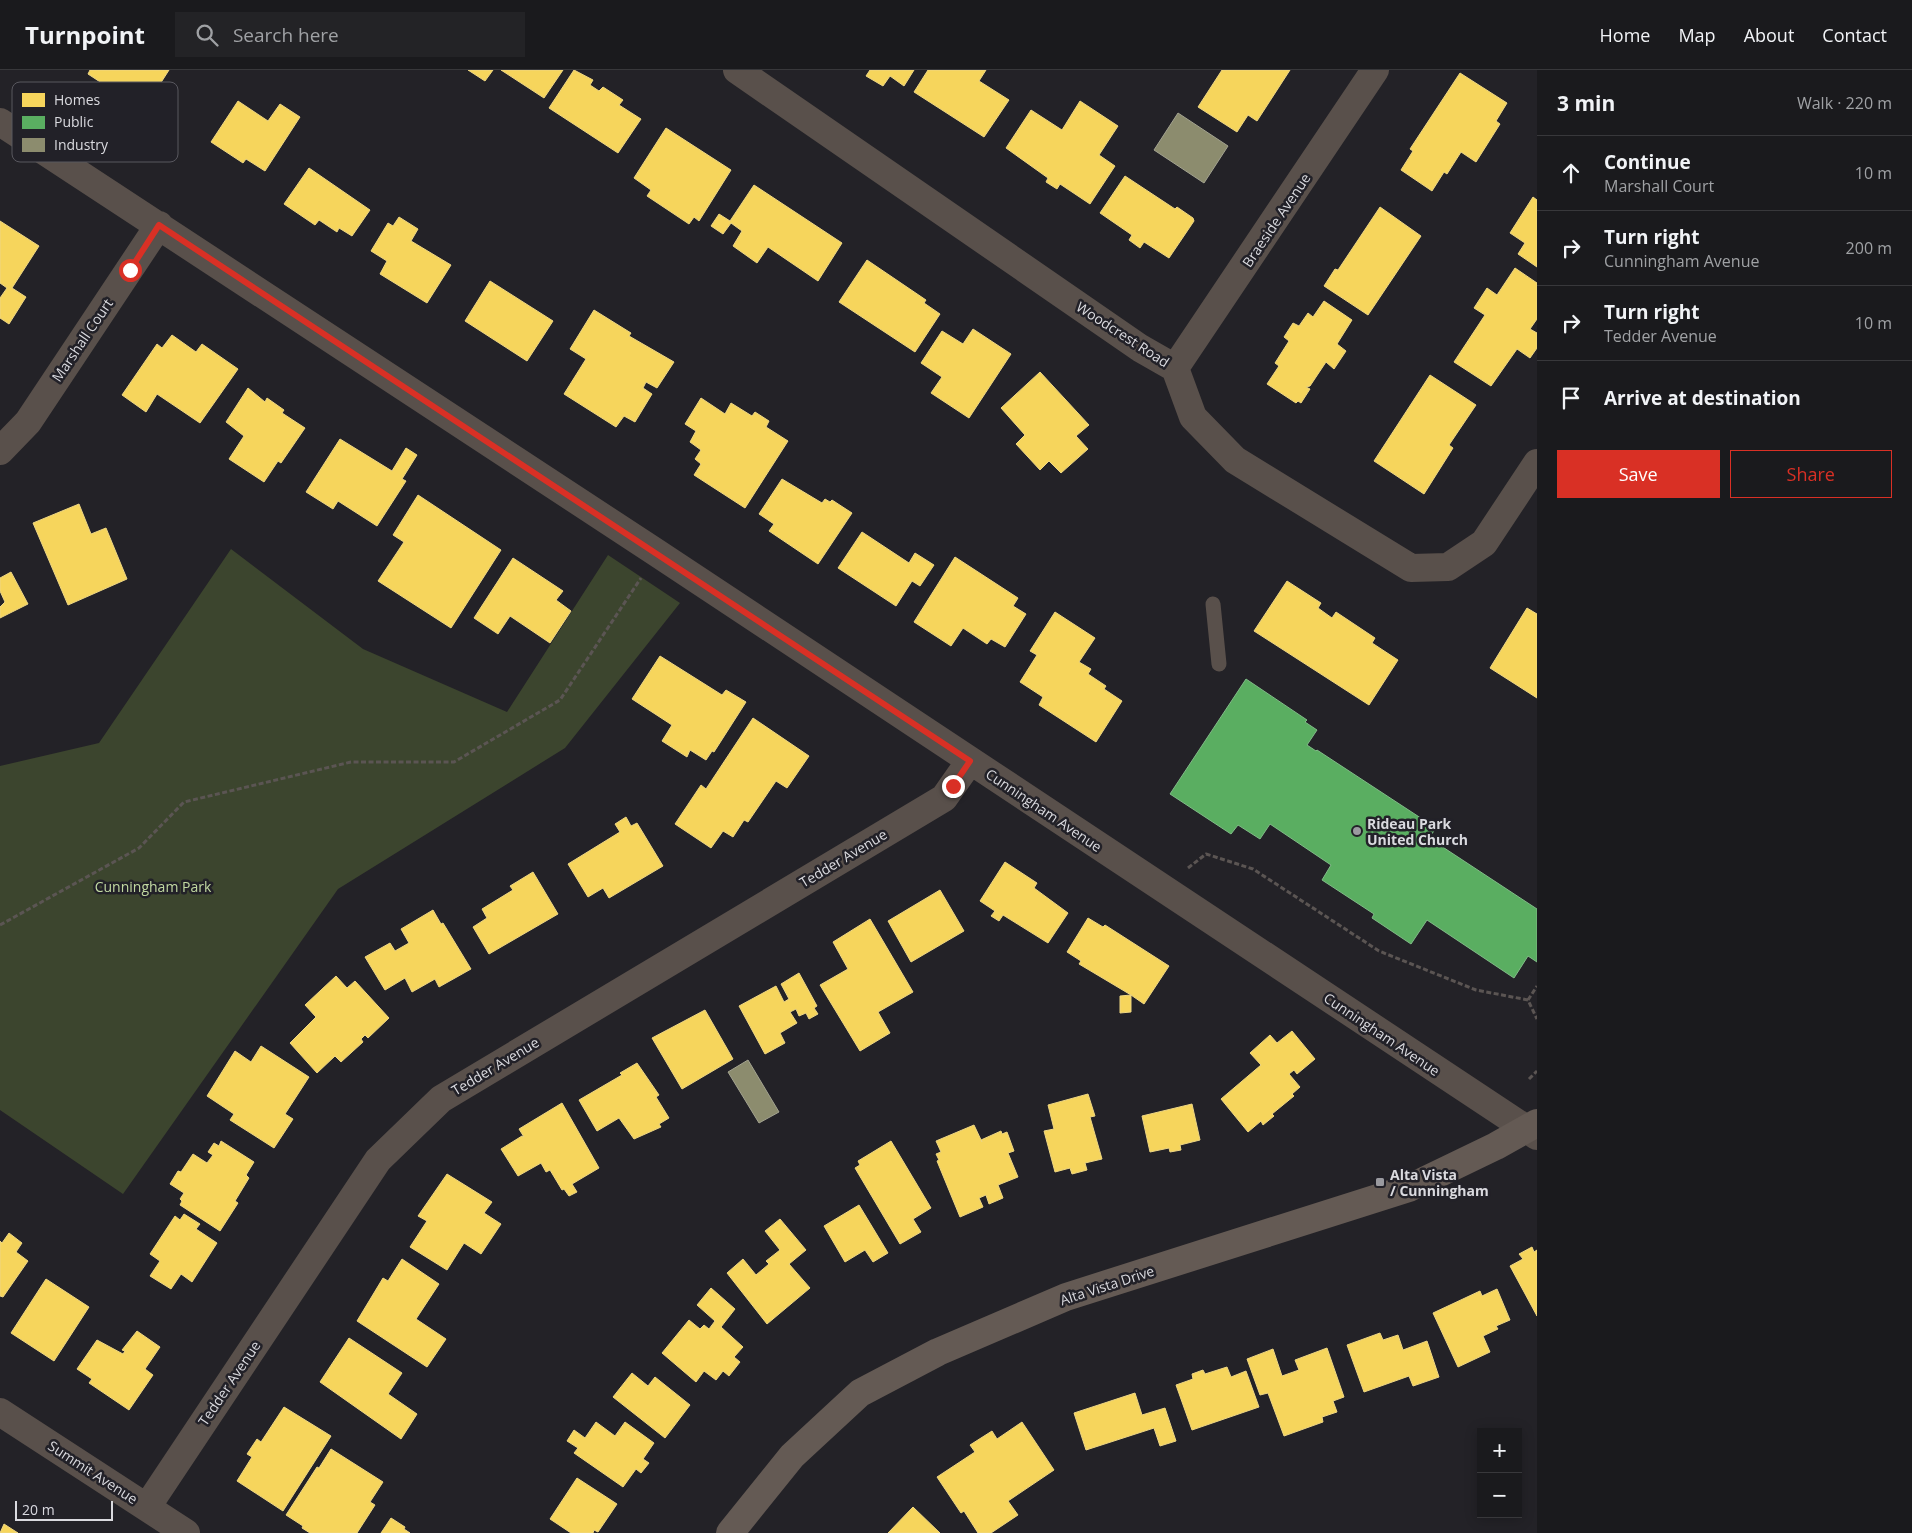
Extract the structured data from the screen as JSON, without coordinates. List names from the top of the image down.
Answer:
{
  "streets": {
    "street": [
      "Braeside Avenue",
      "Woodcrest Road",
      "Marshall Court",
      "Cunningham Avenue",
      "Tedder Avenue",
      "Alta Vista Drive",
      "Summit Avenue"
    ]
  },
  "crossings": [
    ["Braeside Avenue", "Woodcrest Road"],
    ["Marshall Court", "Cunningham Avenue"],
    ["Cunningham Avenue", "Tedder Avenue"],
    ["Cunningham Avenue", "Alta Vista Drive"],
    ["Tedder Avenue", "Summit Avenue"]
  ],
  "parks": ["Cunningham Park"],
  "places": {
    "other": ["Rideau Park United Church"],
    "transit": ["Alta Vista / Cunningham"]
  },
  "legend": ["Homes", "Public", "Industry"],
  "scale_bar": "20 m",
  "page": {
    "header": "Turnpoint",
    "search": "Search here",
    "nav": [
      "Home",
      "Map",
      "About",
      "Contact"
    ],
    "heading": ["3 min", "Walk · 220 m"],
    "list": [
      ["Continue", "Marshall Court", "10 m"],
      ["Turn right", "Cunningham Avenue", "200 m"],
      ["Turn right", "Tedder Avenue", "10 m"],
      "Arrive at destination"
    ],
    "buttons": ["Save", "Share"],
    "map_buttons": ["+", "−"],
    "scale": "20 m"
  }
}
